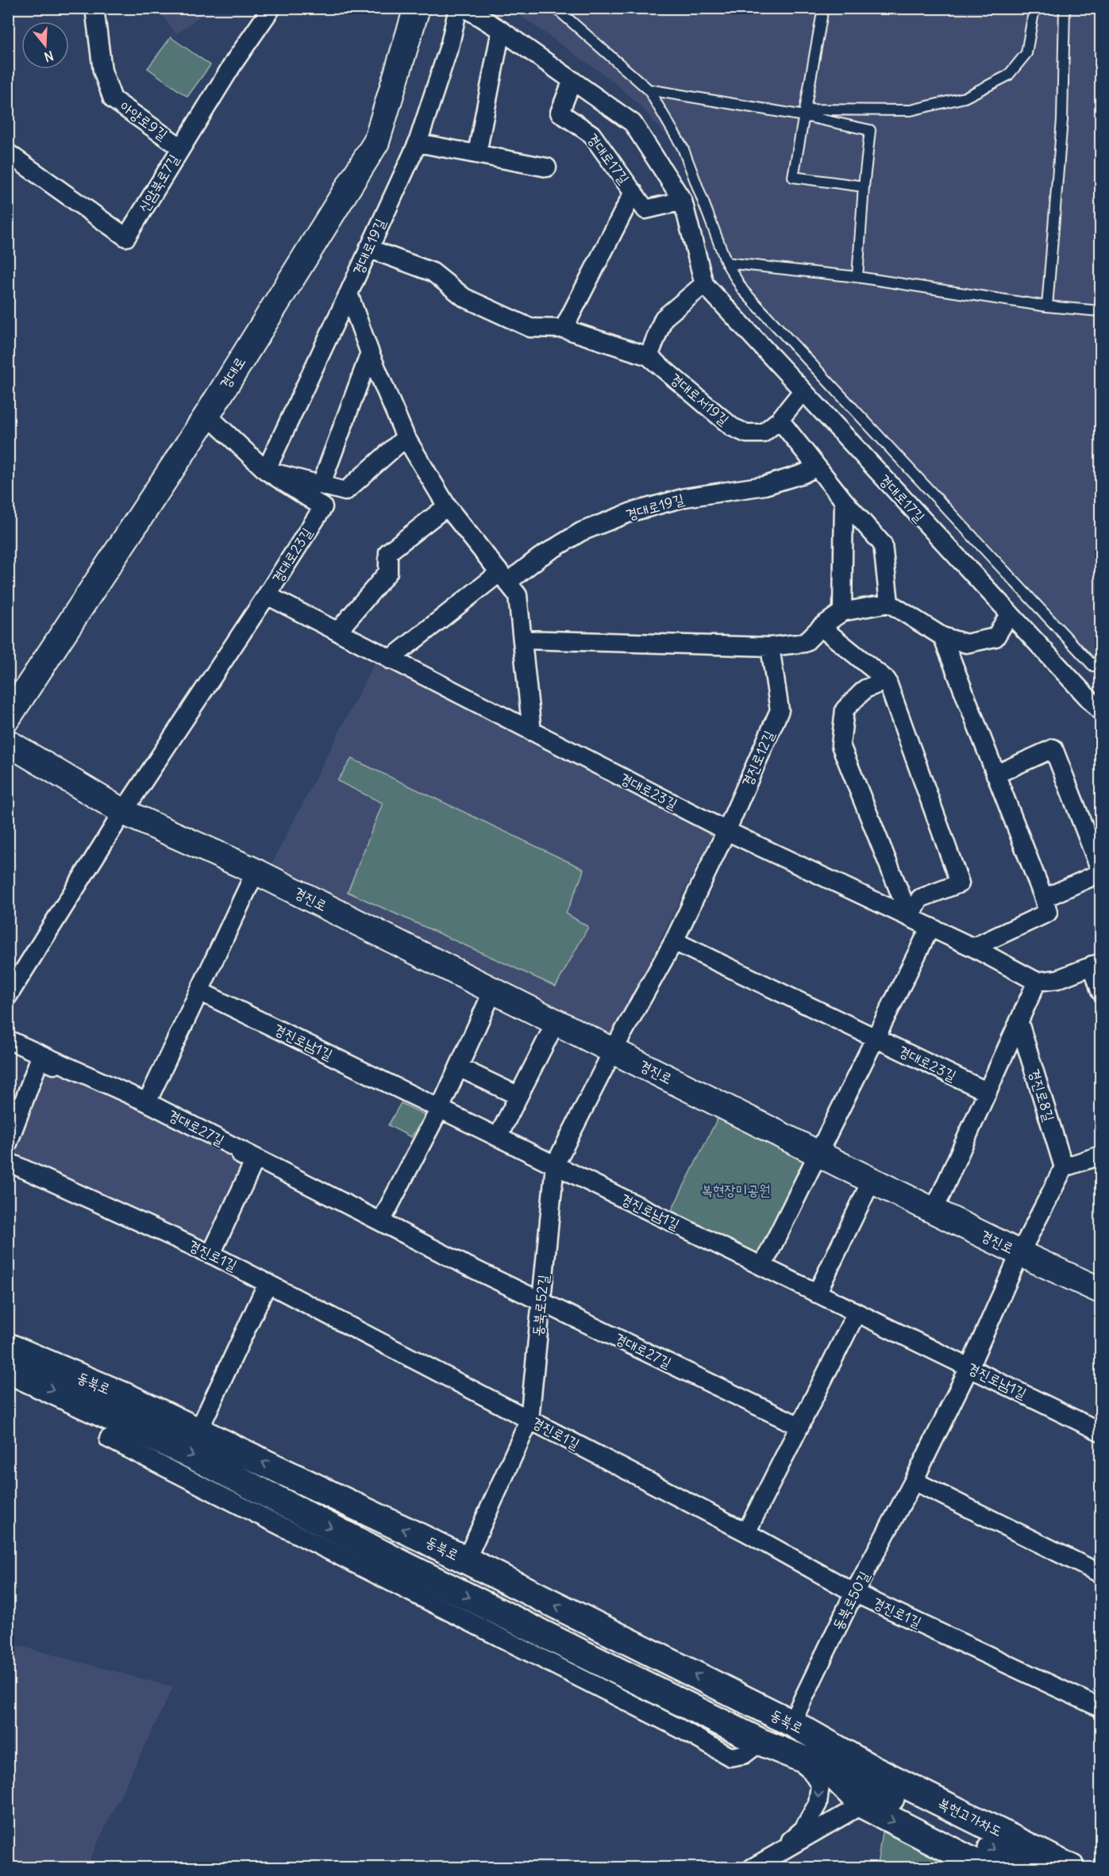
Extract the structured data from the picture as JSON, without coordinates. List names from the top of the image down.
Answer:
{
  "streets": {
    "main road": ["동북로", "복현고가차도"],
    "street": [
      "아양로9길",
      "경대로17길",
      "신암북로7길",
      "경대로19길",
      "경대로",
      "경대로서19길",
      "경대로23길",
      "경진로12길",
      "경진로",
      "경진로남1길",
      "경진로8길",
      "경대로27길",
      "경진로1길",
      "동북로52길",
      "동북로50길"
    ]
  },
  "crossings": [
    ["아양로9길", "신암북로7길"],
    ["경대로19길", "경대로서19길"],
    ["경대로19길", "경대로23길"],
    ["경대로", "경대로23길"],
    ["경대로23길", "경진로12길"],
    ["경진로12길", "경진로"],
    ["경진로12길", "동북로52길"],
    ["경진로", "동북로52길"],
    ["경진로", "동북로50길"],
    ["경진로남1길", "동북로52길"],
    ["경진로남1길", "동북로50길"],
    ["경대로27길", "동북로52길"],
    ["경진로1길", "동북로52길"],
    ["경진로1길", "동북로50길"],
    ["동북로52길", "동북로"],
    ["동북로", "동북로50길"],
    ["동북로", "복현고가차도"]
  ],
  "parks": ["복현장미공원"],
  "north": "bottom"
}
